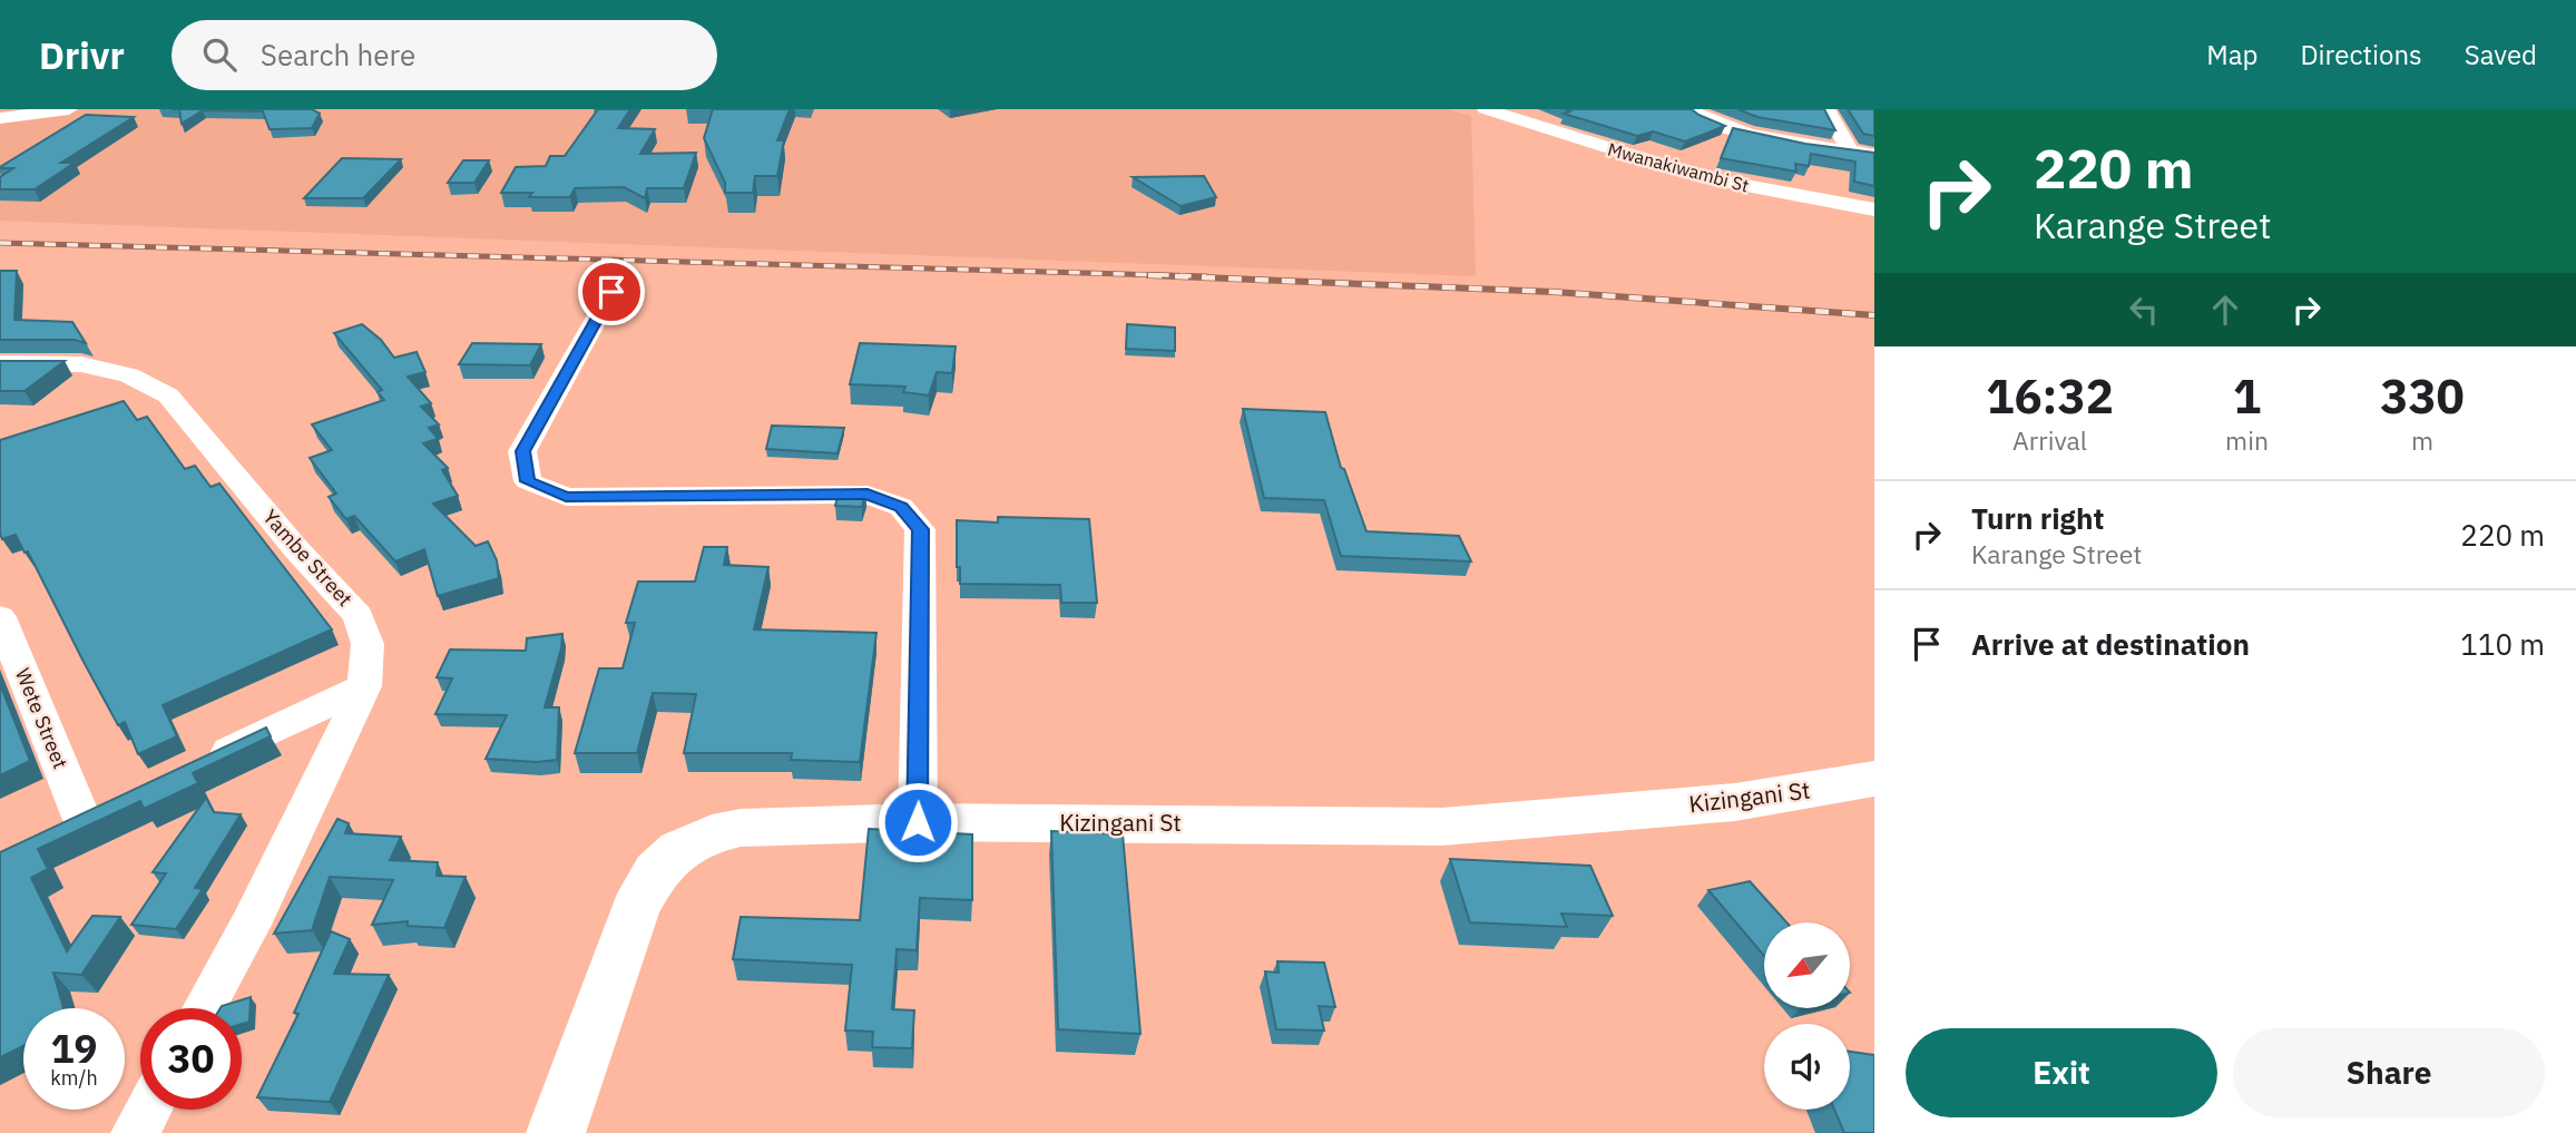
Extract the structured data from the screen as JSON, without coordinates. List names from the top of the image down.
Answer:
{
  "streets": {
    "street": [
      "Mwanakiwambi St",
      "Yambe Street",
      "Wete Street",
      "Kizingani St"
    ]
  },
  "north": "bottom left",
  "page": {
    "header": "Drivr",
    "search": "Search here",
    "nav": ["Map", "Directions", "Saved"],
    "turn": ["220 m", "Karange Street"],
    "eta": [
      "16:32",
      "Arrival",
      "1",
      "min",
      "330",
      "m"
    ],
    "list": [
      {
        "name": "Turn right",
        "note": "Karange Street",
        "value": "220 m"
      },
      {
        "name": "Arrive at destination",
        "value": "110 m"
      }
    ],
    "speed": "19 km/h",
    "limit": "30",
    "buttons": ["Exit", "Share"]
  }
}
